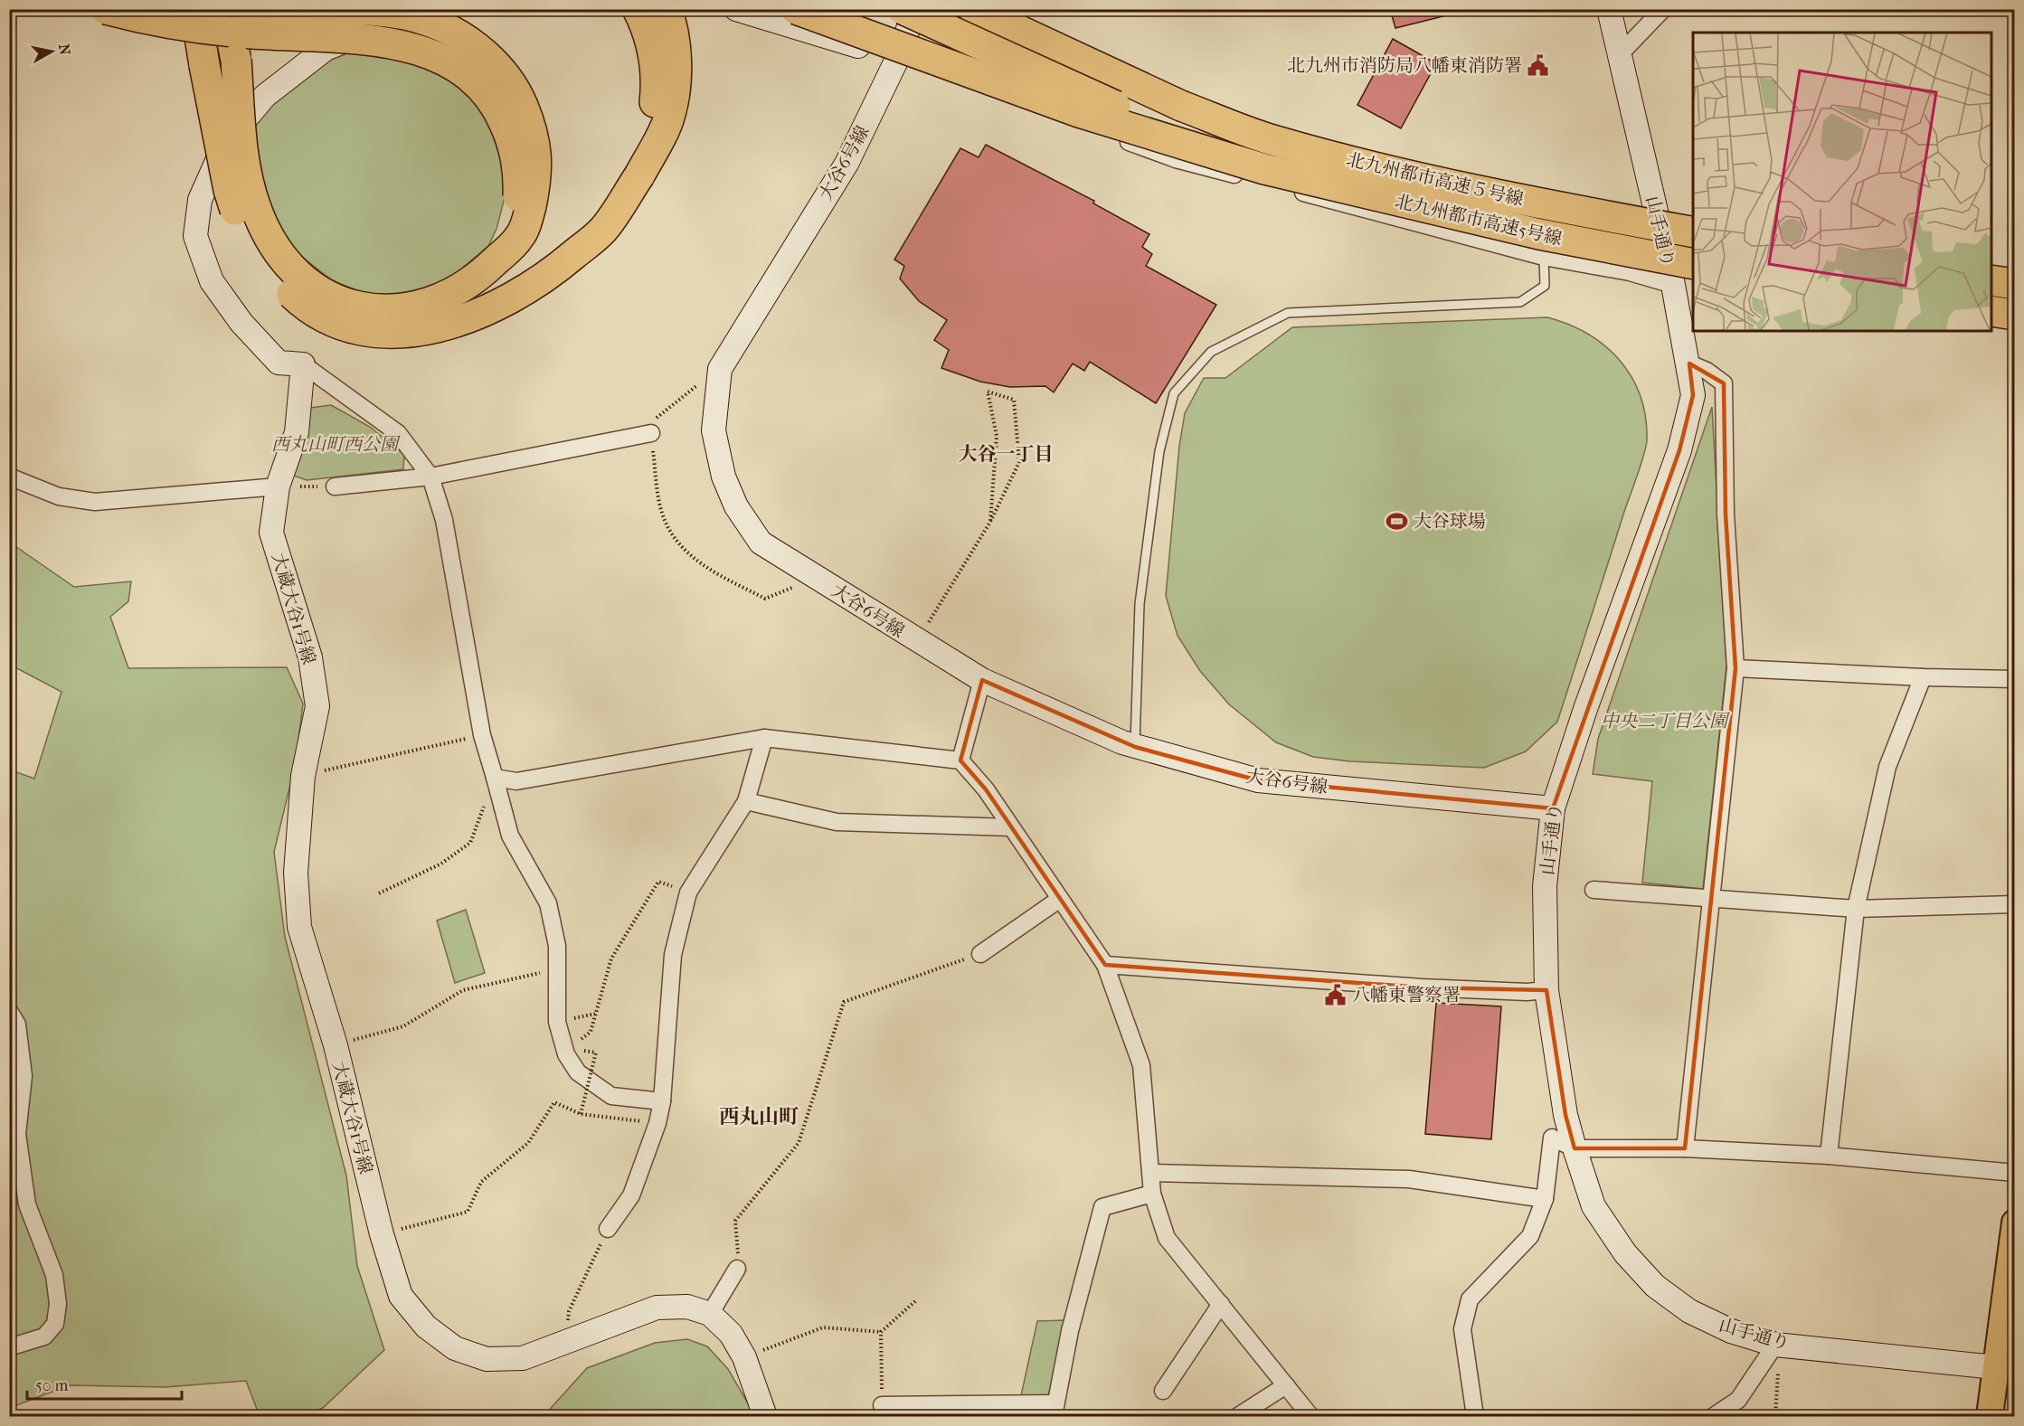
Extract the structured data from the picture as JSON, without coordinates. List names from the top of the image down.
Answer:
{
  "streets": {
    "highway": ["北九州都市高速５号線", "北九州都市高速5号線"],
    "street": ["大谷6号線", "山手通り", "大蔵大谷1号線"]
  },
  "crossings": [
    ["大谷6号線", "山手通り"]
  ],
  "districts": ["大谷一丁目", "西丸山町"],
  "parks": ["西丸山町西公園", "中央二丁目公園"],
  "places": {
    "public building": ["北九州市消防局八幡東消防署", "八幡東警察署"],
    "sports": ["大谷球場"]
  },
  "scale_bar": "50 m",
  "north": "right"
}
